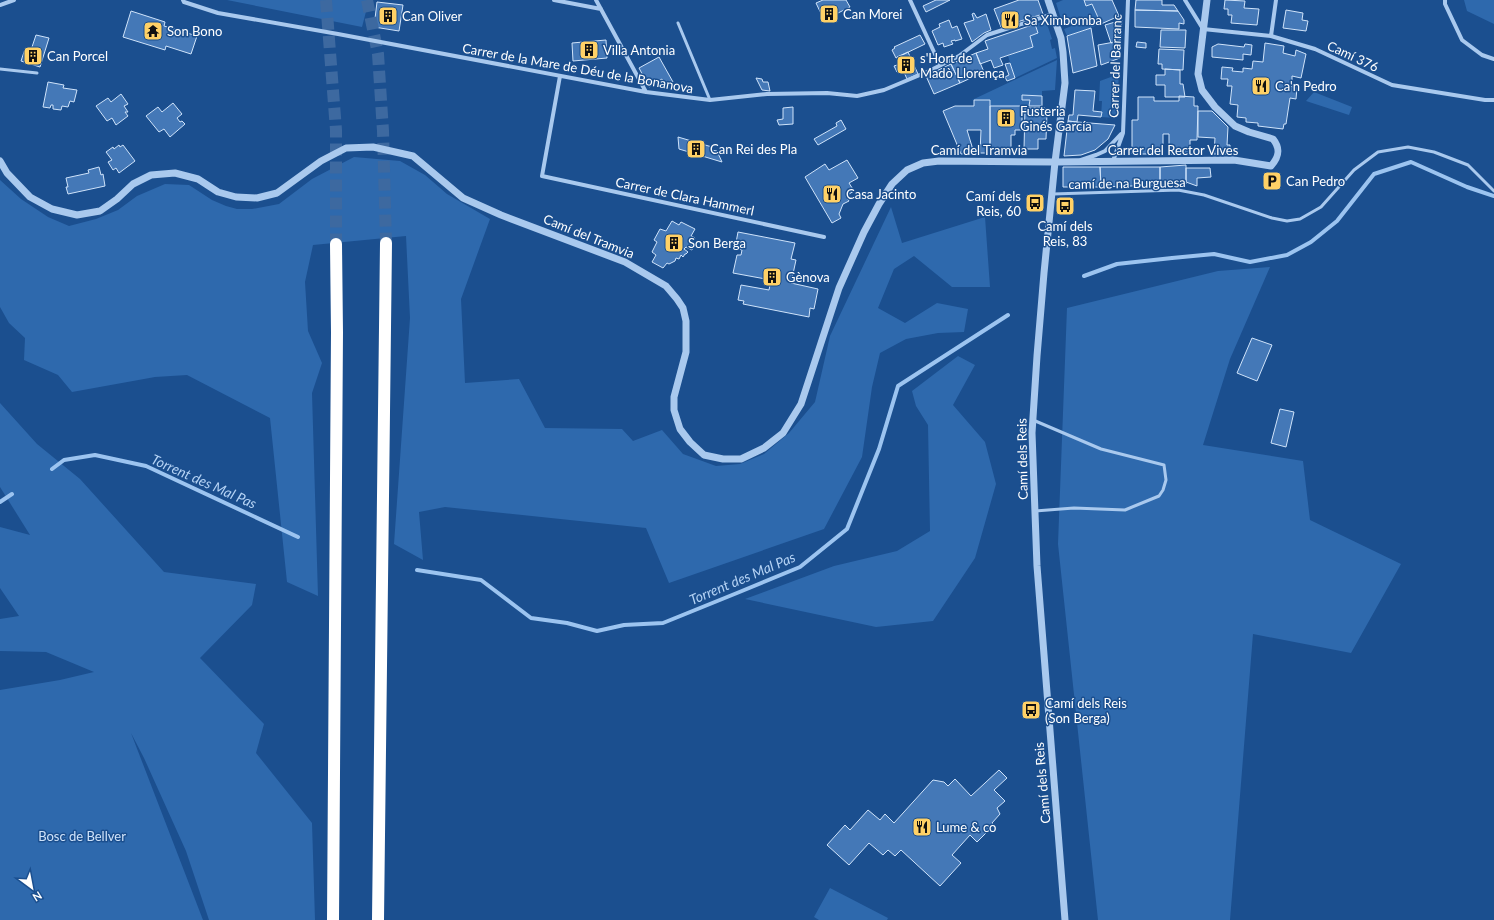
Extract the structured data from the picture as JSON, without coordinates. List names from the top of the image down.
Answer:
{
  "streets": {
    "street": [
      "Camí 376",
      "Carrer del Barranc",
      "Carrer de la Mare de Déu de la Bonanova",
      "Camí del Tramvia",
      "Carrer del Rector Vives",
      "Carrer de Clara Hammerl",
      "Camí dels Reis"
    ],
    "lane": ["camí de na Burguesa"]
  },
  "crossings": [
    ["Camí 376", "Carrer del Rector Vives"],
    ["Carrer del Barranc", "Carrer del Rector Vives"],
    ["Carrer de la Mare de Déu de la Bonanova", "Carrer de Clara Hammerl"],
    ["Carrer de la Mare de Déu de la Bonanova", "Camí dels Reis"],
    ["Camí del Tramvia", "Carrer del Rector Vives"],
    ["Camí del Tramvia", "Camí dels Reis"],
    ["Carrer del Rector Vives", "Camí dels Reis"],
    ["camí de na Burguesa", "Camí dels Reis"]
  ],
  "water": ["Torrent des Mal Pas"],
  "parks": ["Bosc de Bellver"],
  "places": {
    "building": [
      "Can Morei",
      "Can Oliver",
      "Villa Antonia",
      "Can Porcel",
      "s'Hort de Madò Llorença",
      "Fusteria Ginés García",
      "Can Rei des Pla",
      "Son Berga",
      "Gènova"
    ],
    "restaurant": [
      "Sa Ximbomba",
      "Ca'n Pedro",
      "Casa Jacinto",
      "Lume & co"
    ],
    "temple": ["Son Bono"],
    "parking": ["Can Pedro"],
    "bus stop": ["Camí dels Reis, 60", "Camí dels Reis, 83", "Camí dels Reis (Son Berga)"]
  },
  "north": "bottom right"
}
